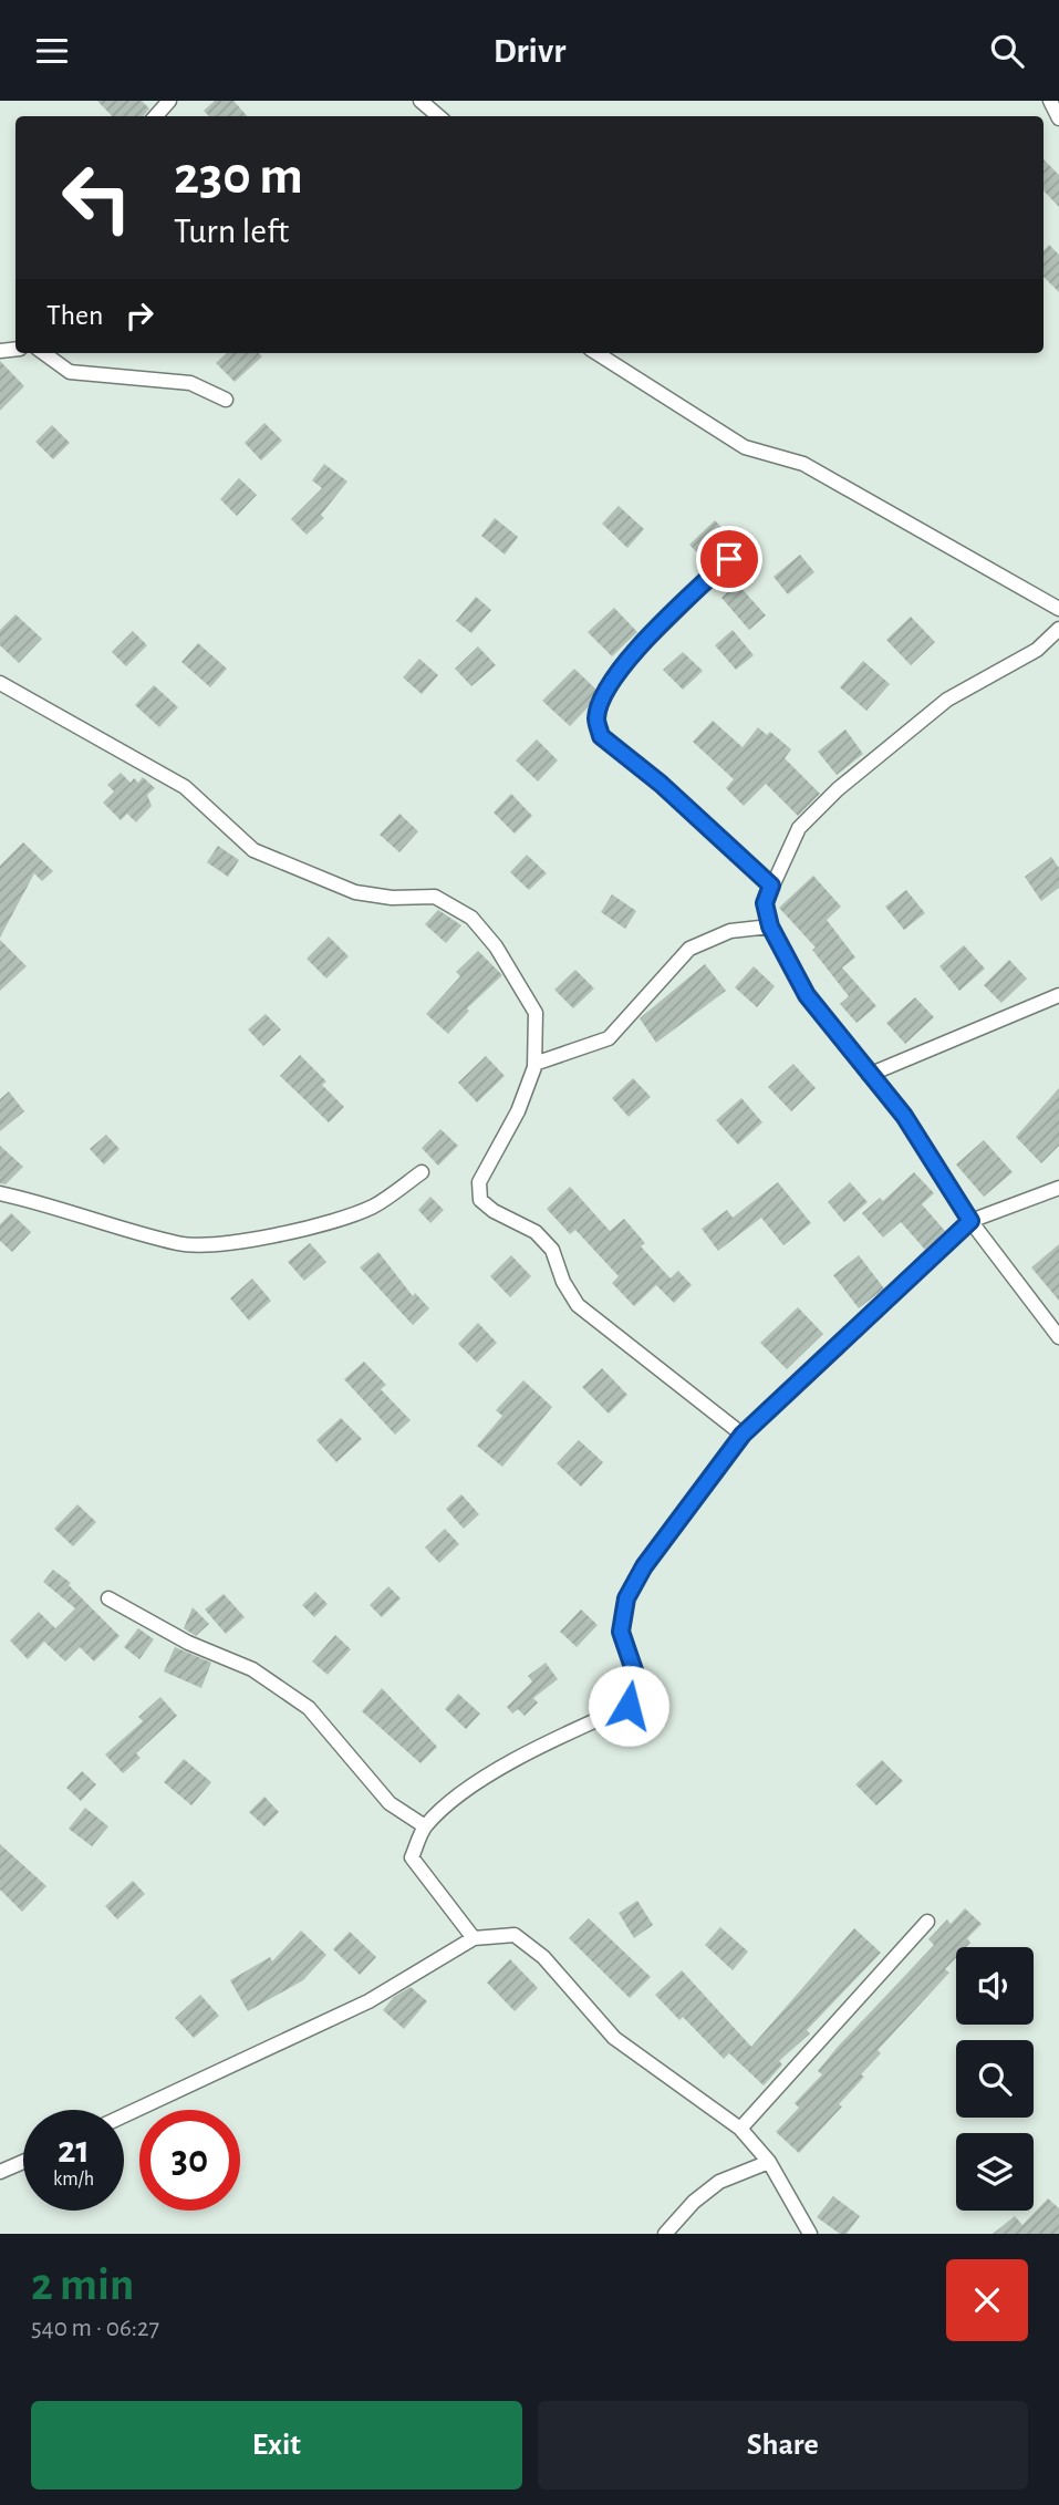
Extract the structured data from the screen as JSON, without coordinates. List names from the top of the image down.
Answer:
{
  "page": {
    "header": "Drivr",
    "turn": ["230 m", "Turn left"],
    "then": "Then",
    "speed": "21 km/h",
    "limit": "30",
    "heading": ["2 min", "540 m · 06:27"],
    "buttons": ["Exit", "Share"]
  }
}
